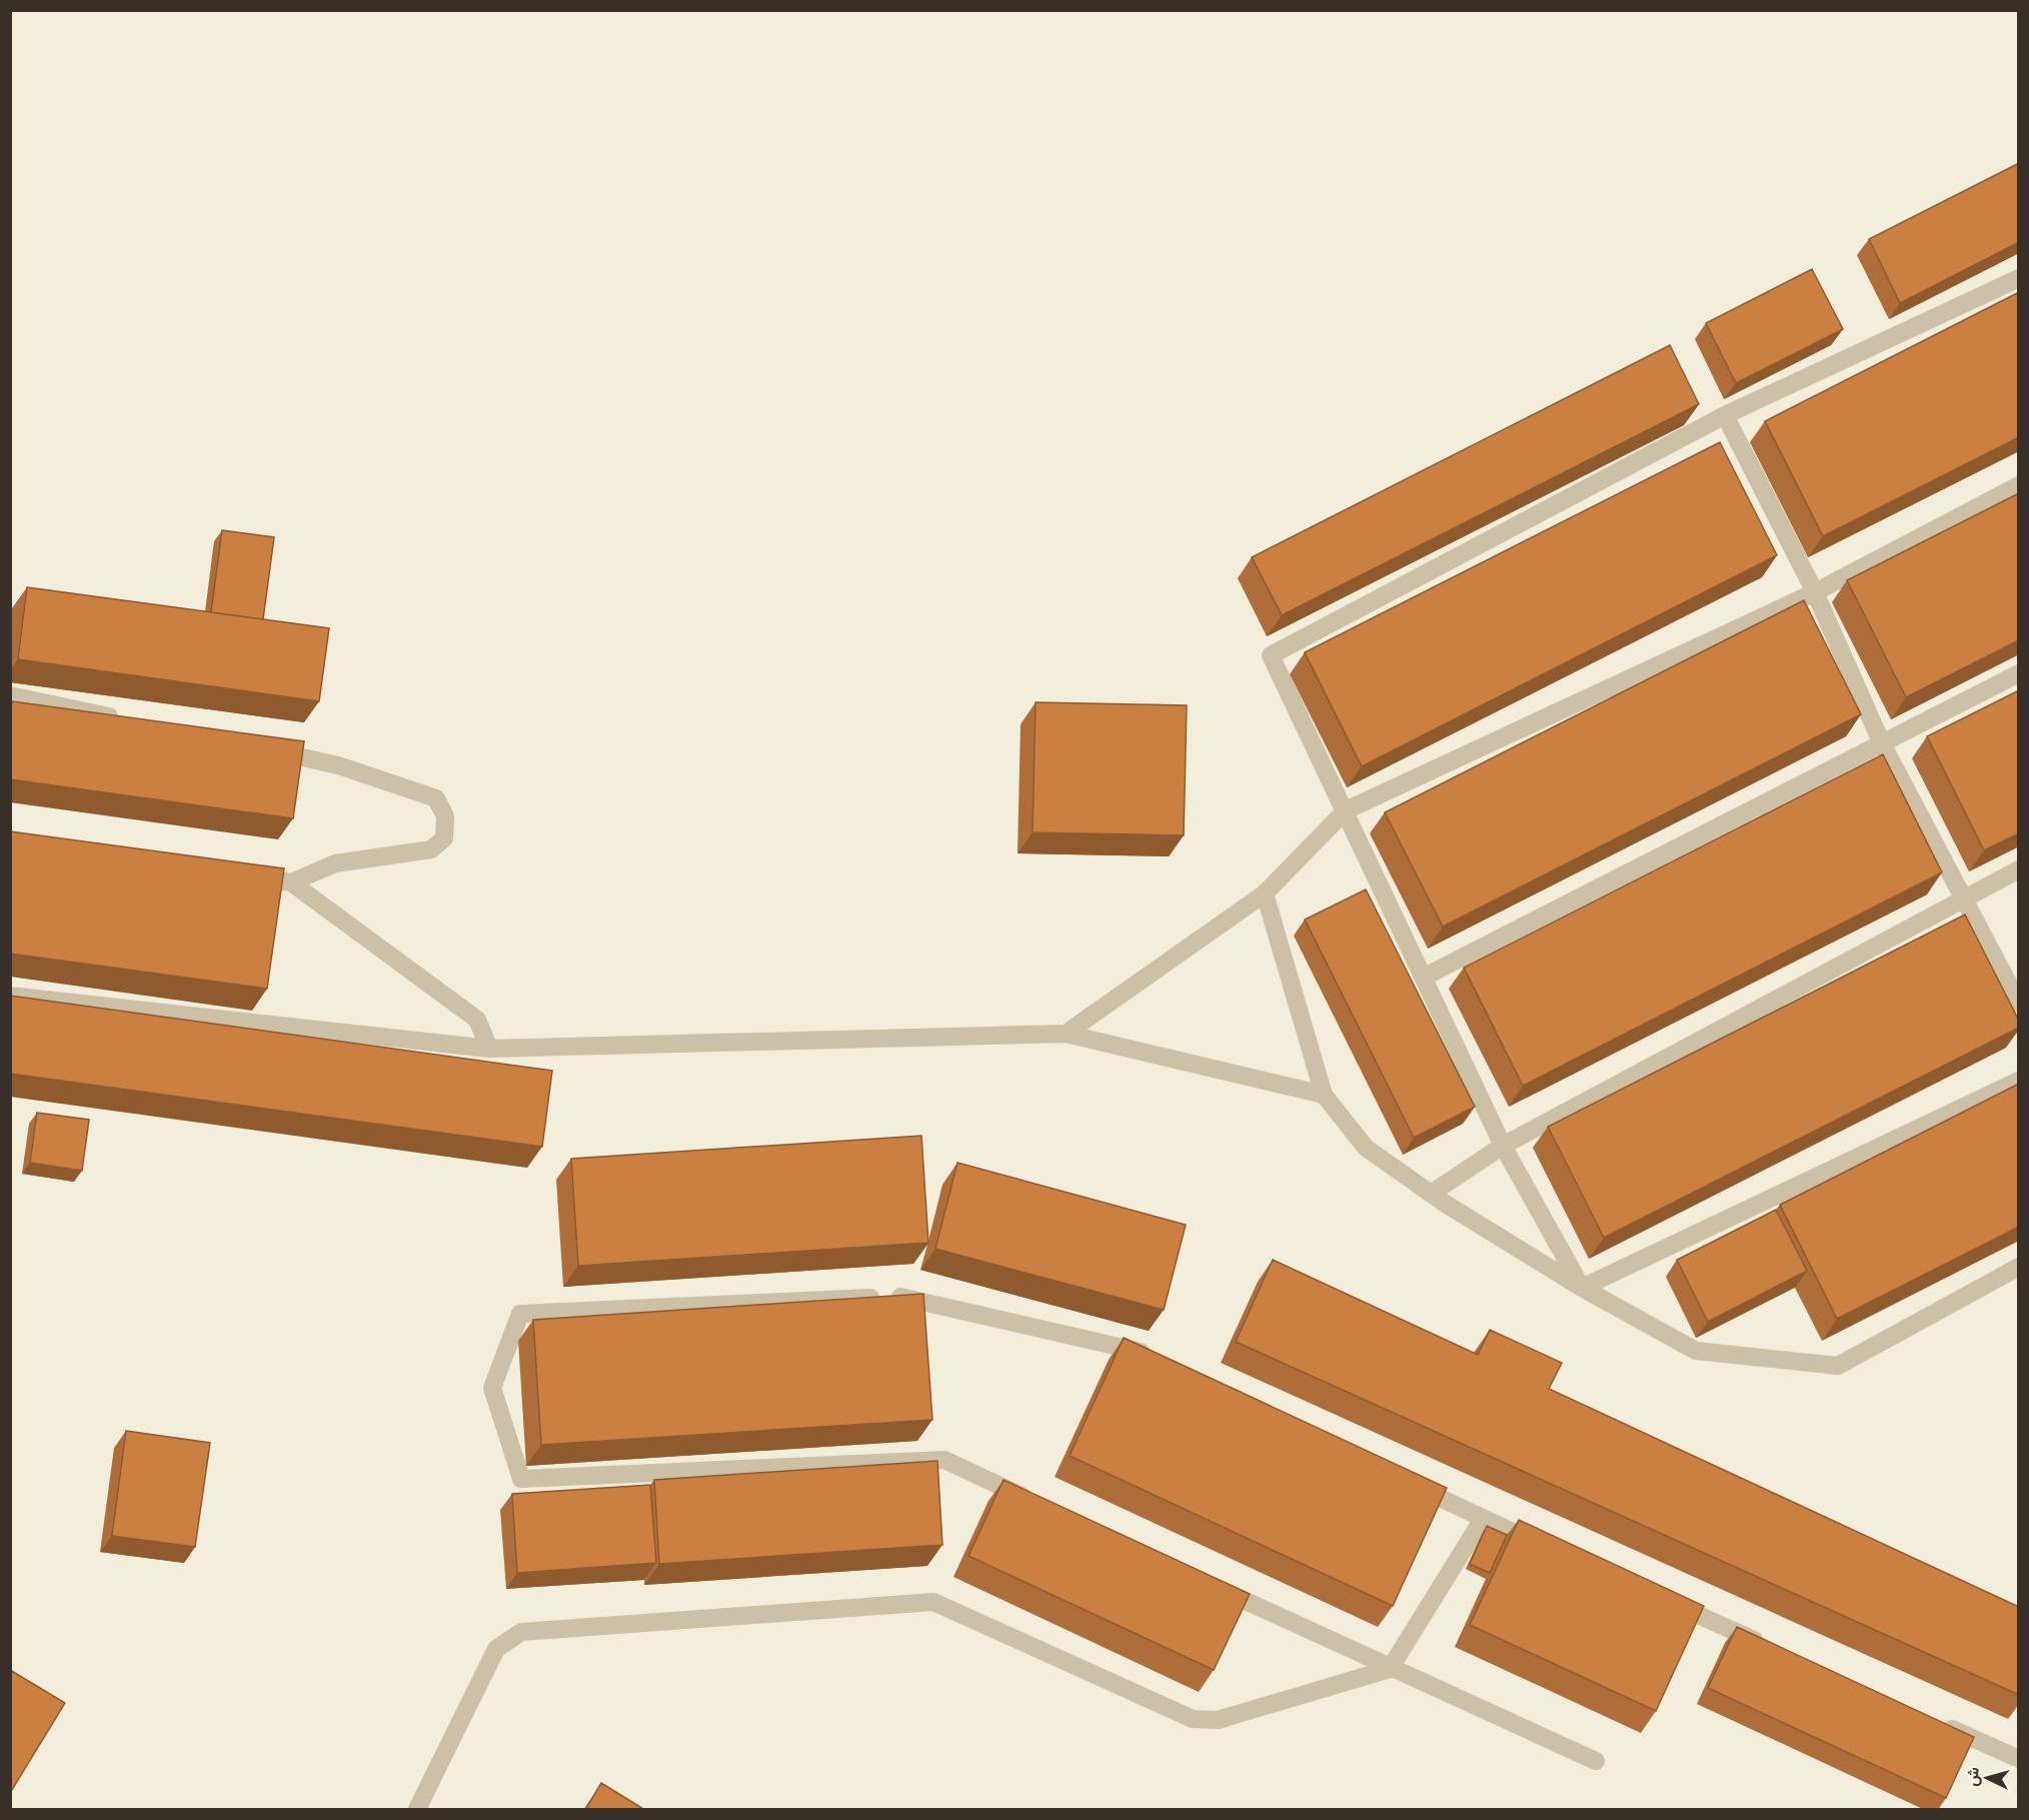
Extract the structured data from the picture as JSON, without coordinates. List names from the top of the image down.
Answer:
{
  "north": "left"
}
